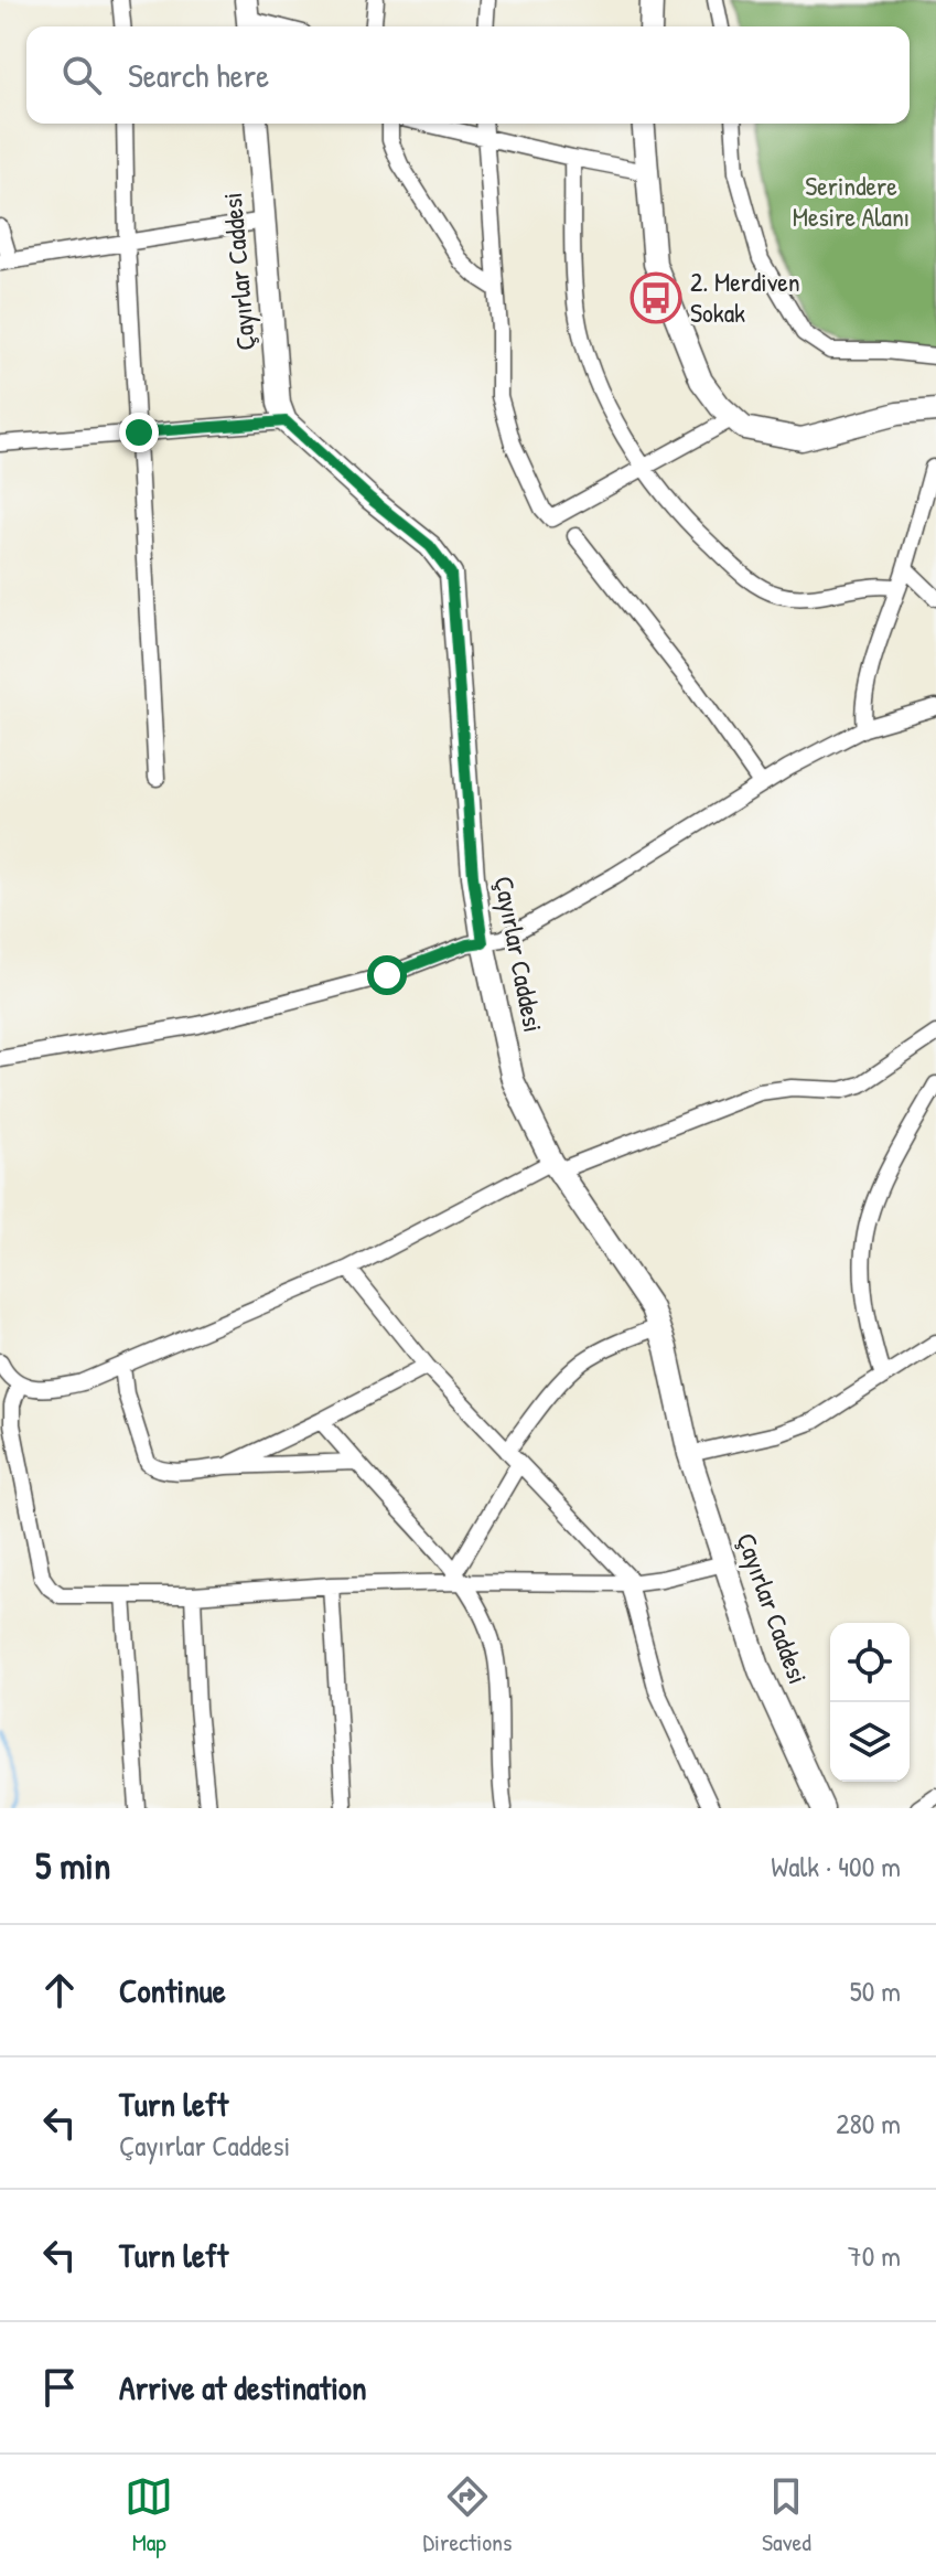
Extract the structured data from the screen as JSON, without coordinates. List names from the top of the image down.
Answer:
{
  "streets": {
    "street": ["Çayırlar Caddesi"]
  },
  "parks": ["Serindere Mesire Alanı"],
  "places": {
    "bus stop": ["2. Merdiven Sokak"]
  },
  "page": {
    "search": "Search here",
    "heading": ["5 min", "Walk · 400 m"],
    "list": [
      ["Continue", "50 m"],
      ["Turn left", "Çayırlar Caddesi", "280 m"],
      ["Turn left", "70 m"],
      "Arrive at destination"
    ],
    "nav": ["Map", "Directions", "Saved"]
  }
}
